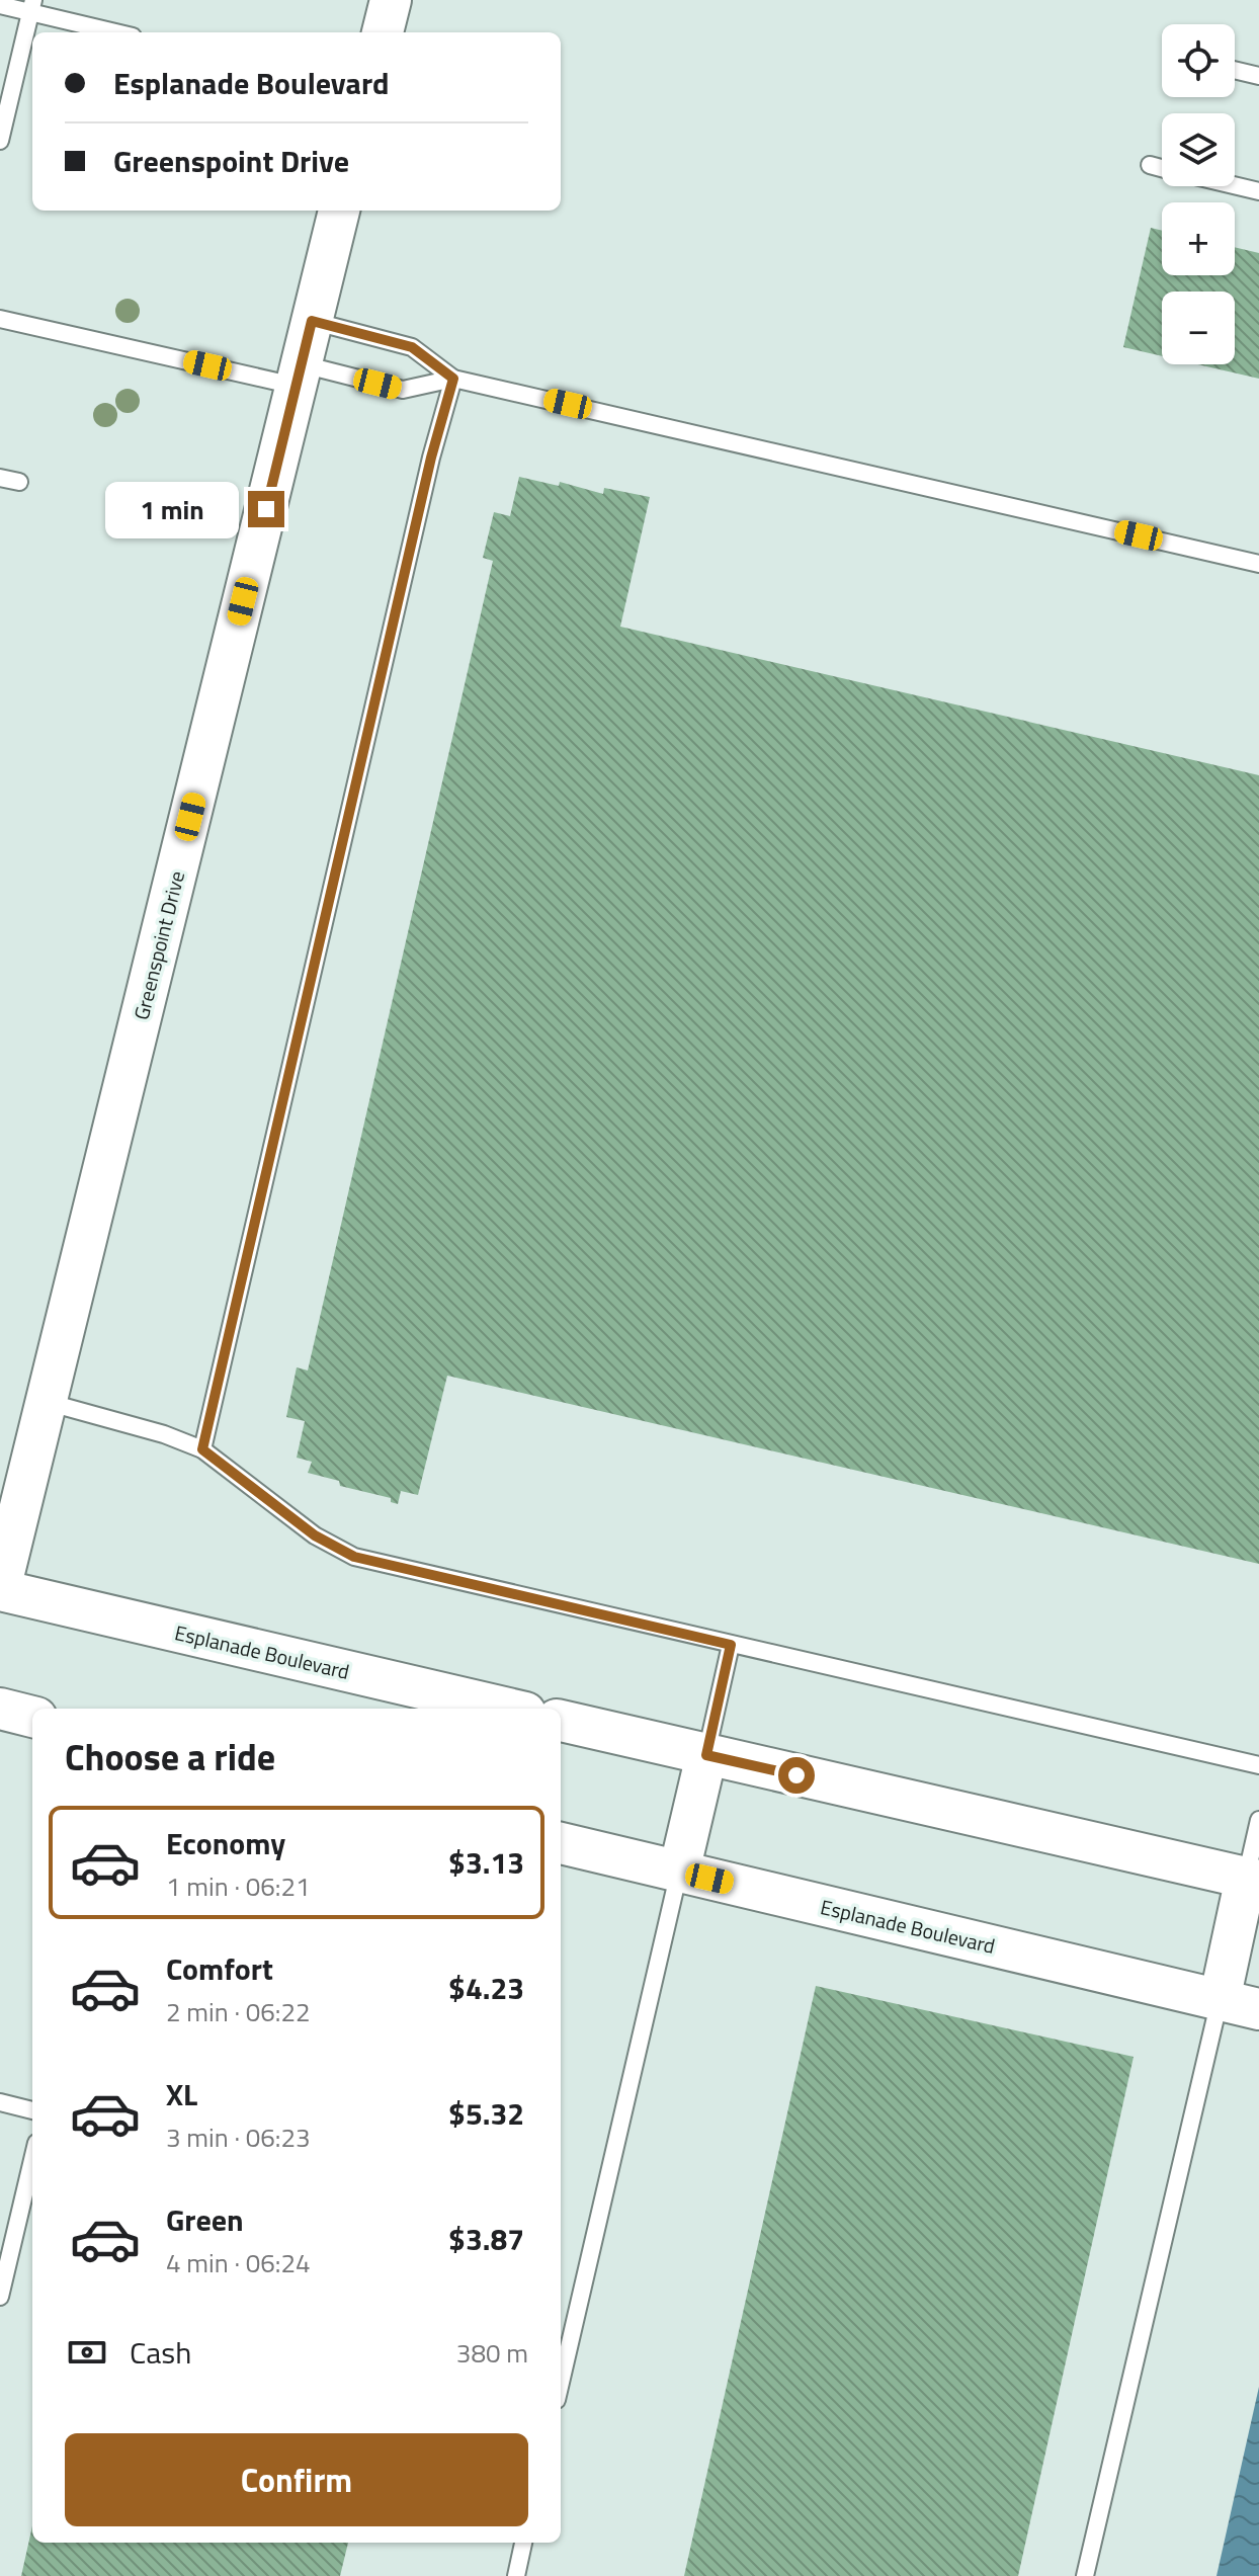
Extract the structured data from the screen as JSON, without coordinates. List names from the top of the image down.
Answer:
{
  "streets": {
    "street": ["Greenspoint Drive", "Esplanade Boulevard"]
  },
  "crossings": [
    ["Greenspoint Drive", "Esplanade Boulevard"]
  ],
  "page": {
    "map_buttons": ["+", "−"],
    "banner": ["Esplanade Boulevard", "Greenspoint Drive"],
    "bubble": "1 min",
    "heading": "Choose a ride",
    "list": [
      {
        "name": "Economy",
        "note": "1 min · 06:21",
        "value": "$3.13"
      },
      {
        "name": "Comfort",
        "note": "2 min · 06:22",
        "value": "$4.23"
      },
      {
        "name": "XL",
        "note": "3 min · 06:23",
        "value": "$5.32"
      },
      {
        "name": "Green",
        "note": "4 min · 06:24",
        "value": "$3.87"
      }
    ],
    "pay": ["Cash", "380 m"],
    "buttons": "Confirm"
  }
}
